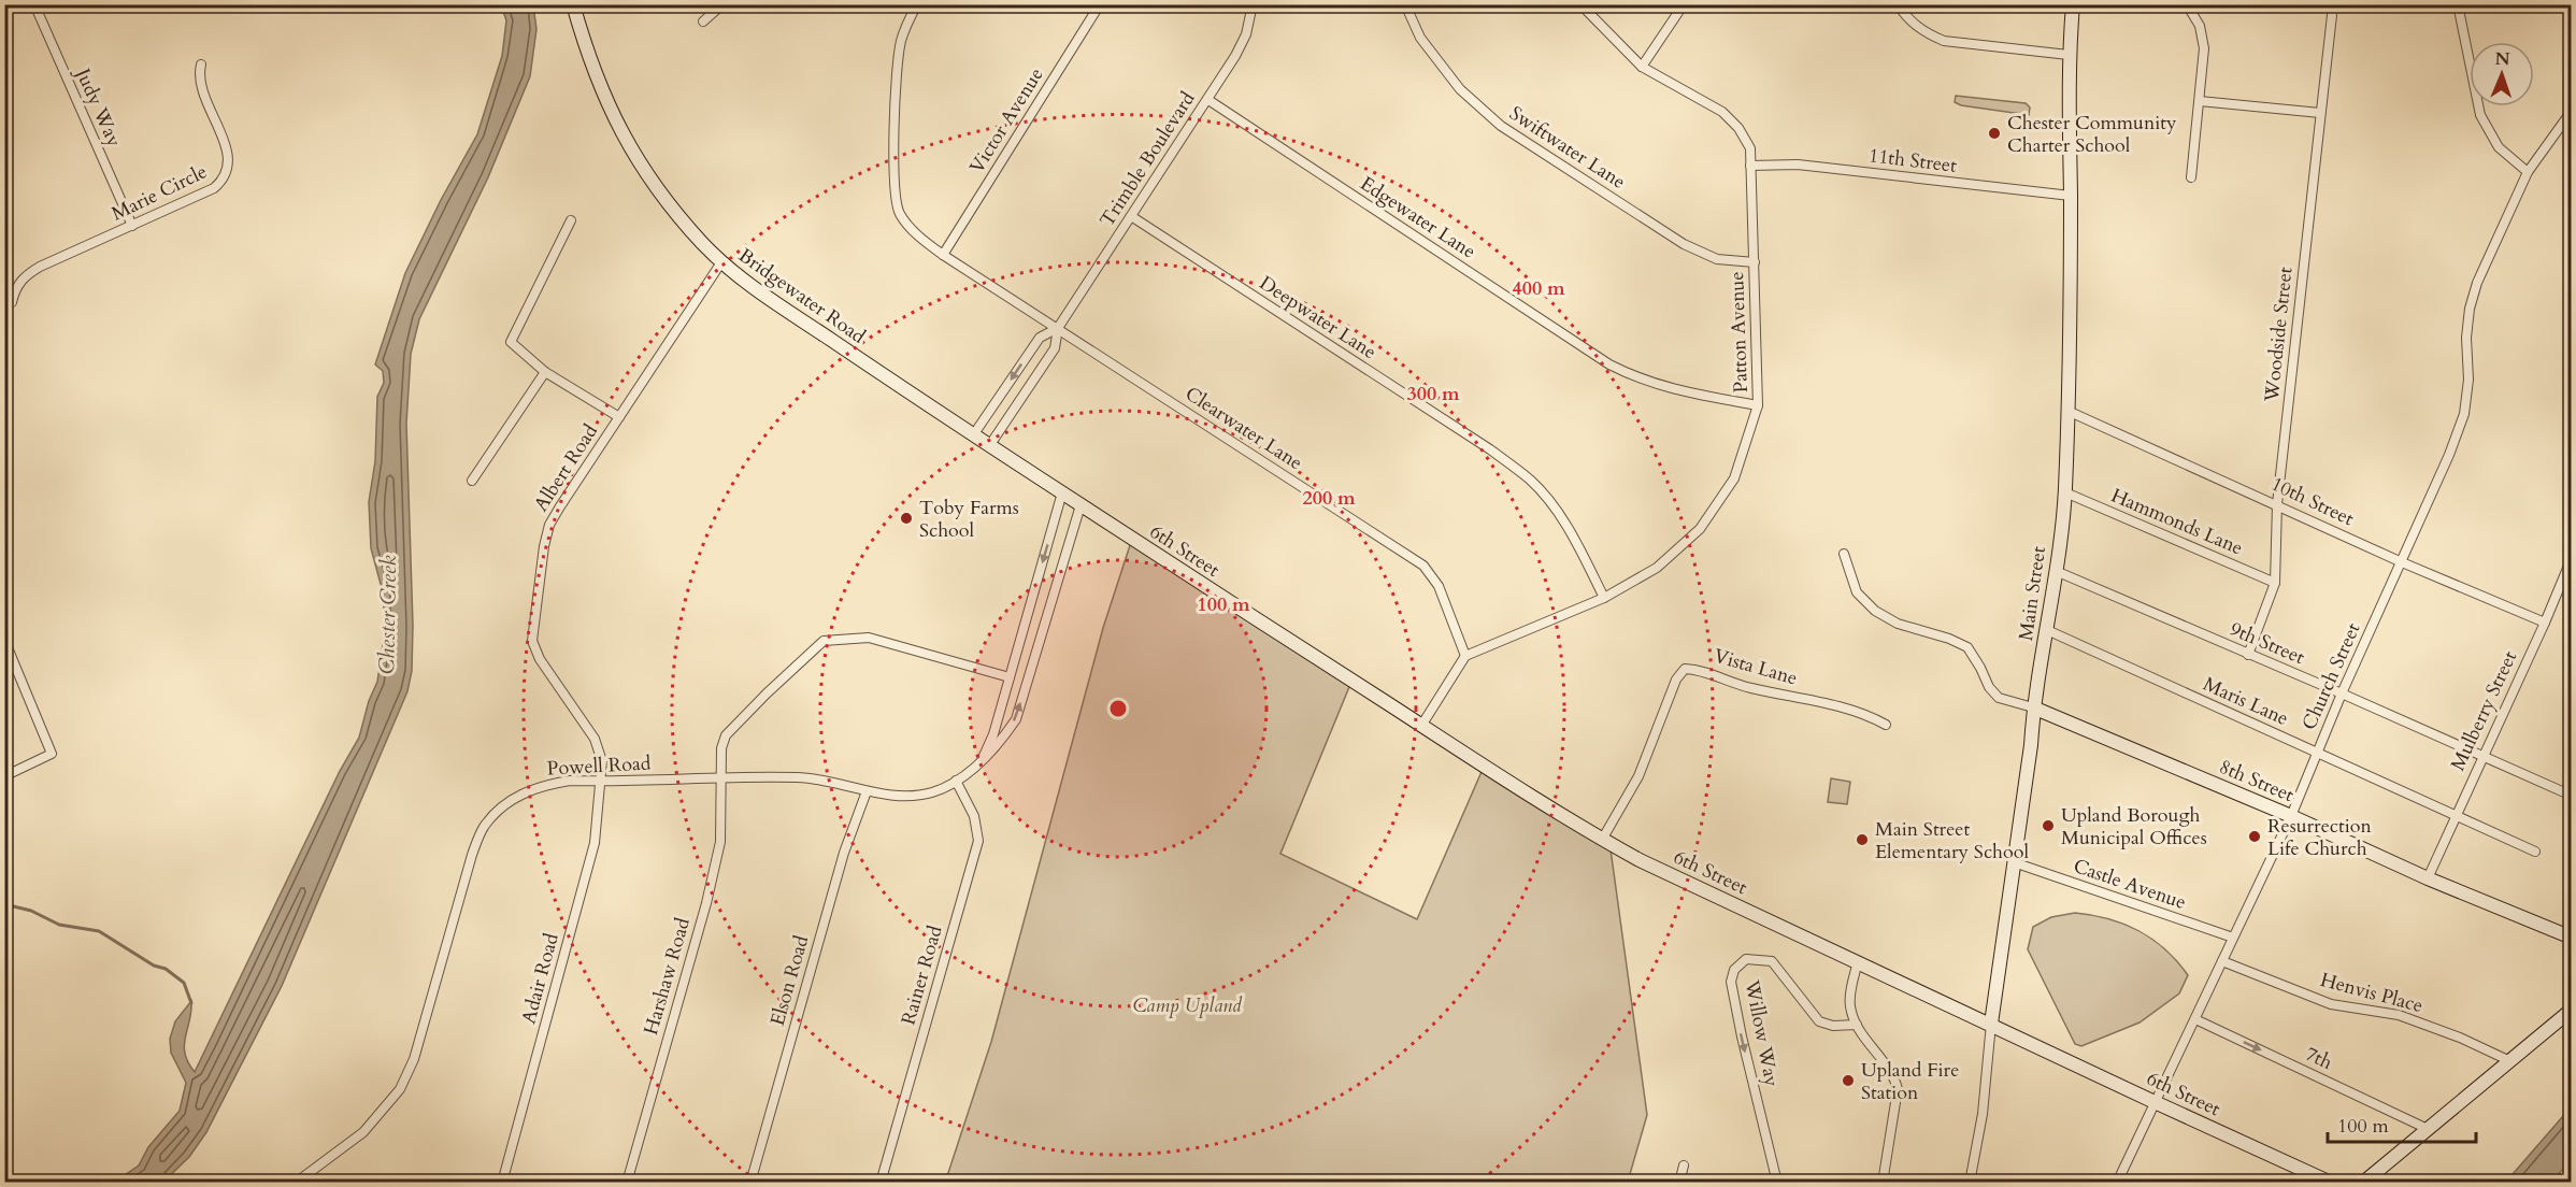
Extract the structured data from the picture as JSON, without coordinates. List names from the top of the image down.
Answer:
{
  "streets": {
    "street": [
      "Judy Way",
      "Victor Avenue",
      "Swiftwater Lane",
      "Trimble Boulevard",
      "11th Street",
      "Marie Circle",
      "Edgewater Lane",
      "Bridgewater Road",
      "Deepwater Lane",
      "Patton Avenue",
      "Woodside Street",
      "Clearwater Lane",
      "Albert Road",
      "10th Street",
      "Hammonds Lane",
      "6th Street",
      "Main Street",
      "9th Street",
      "Vista Lane",
      "Church Street",
      "Maris Lane",
      "Mulberry Street",
      "Powell Road",
      "8th Street",
      "Castle Avenue",
      "Rainer Road",
      "Harshaw Road",
      "Adair Road",
      "Elson Road",
      "Henvis Place",
      "Willow Way",
      "7th"
    ]
  },
  "crossings": [
    ["Judy Way", "Marie Circle"],
    ["Victor Avenue", "Clearwater Lane"],
    ["Swiftwater Lane", "Patton Avenue"],
    ["Trimble Boulevard", "Edgewater Lane"],
    ["Trimble Boulevard", "Bridgewater Road"],
    ["Trimble Boulevard", "Deepwater Lane"],
    ["Trimble Boulevard", "Clearwater Lane"],
    ["11th Street", "Patton Avenue"],
    ["11th Street", "Main Street"],
    ["Edgewater Lane", "Patton Avenue"],
    ["Bridgewater Road", "Albert Road"],
    ["Bridgewater Road", "6th Street"],
    ["Bridgewater Road", "Powell Road"],
    ["Deepwater Lane", "Patton Avenue"],
    ["Patton Avenue", "Clearwater Lane"],
    ["Woodside Street", "10th Street"],
    ["Woodside Street", "Hammonds Lane"],
    ["Woodside Street", "9th Street"],
    ["Albert Road", "Powell Road"],
    ["Albert Road", "Adair Road"],
    ["10th Street", "Main Street"],
    ["10th Street", "Church Street"],
    ["10th Street", "Mulberry Street"],
    ["Hammonds Lane", "Main Street"],
    ["6th Street", "Main Street"],
    ["6th Street", "Vista Lane"],
    ["6th Street", "Church Street"],
    ["Main Street", "9th Street"],
    ["Main Street", "Maris Lane"],
    ["Main Street", "8th Street"],
    ["Main Street", "Castle Avenue"],
    ["9th Street", "Church Street"],
    ["9th Street", "Mulberry Street"],
    ["Church Street", "Maris Lane"],
    ["Church Street", "8th Street"],
    ["Church Street", "Castle Avenue"],
    ["Church Street", "Henvis Place"],
    ["Church Street", "7th"],
    ["Maris Lane", "Mulberry Street"],
    ["Mulberry Street", "8th Street"],
    ["Powell Road", "Rainer Road"],
    ["Powell Road", "Harshaw Road"],
    ["Powell Road", "Adair Road"],
    ["Powell Road", "Elson Road"]
  ],
  "one_way": ["7th"],
  "water": ["Chester Creek"],
  "parks": ["Camp Upland"],
  "places": [
    "Chester Community Charter School",
    "Toby Farms School",
    "Upland Borough Municipal Offices",
    "Resurrection Life Church",
    "Main Street Elementary School",
    "Upland Fire Station"
  ],
  "scale_bar": "100 m",
  "north": "top",
  "rings": [
    "400 m",
    "300 m",
    "200 m",
    "100 m"
  ]
}
